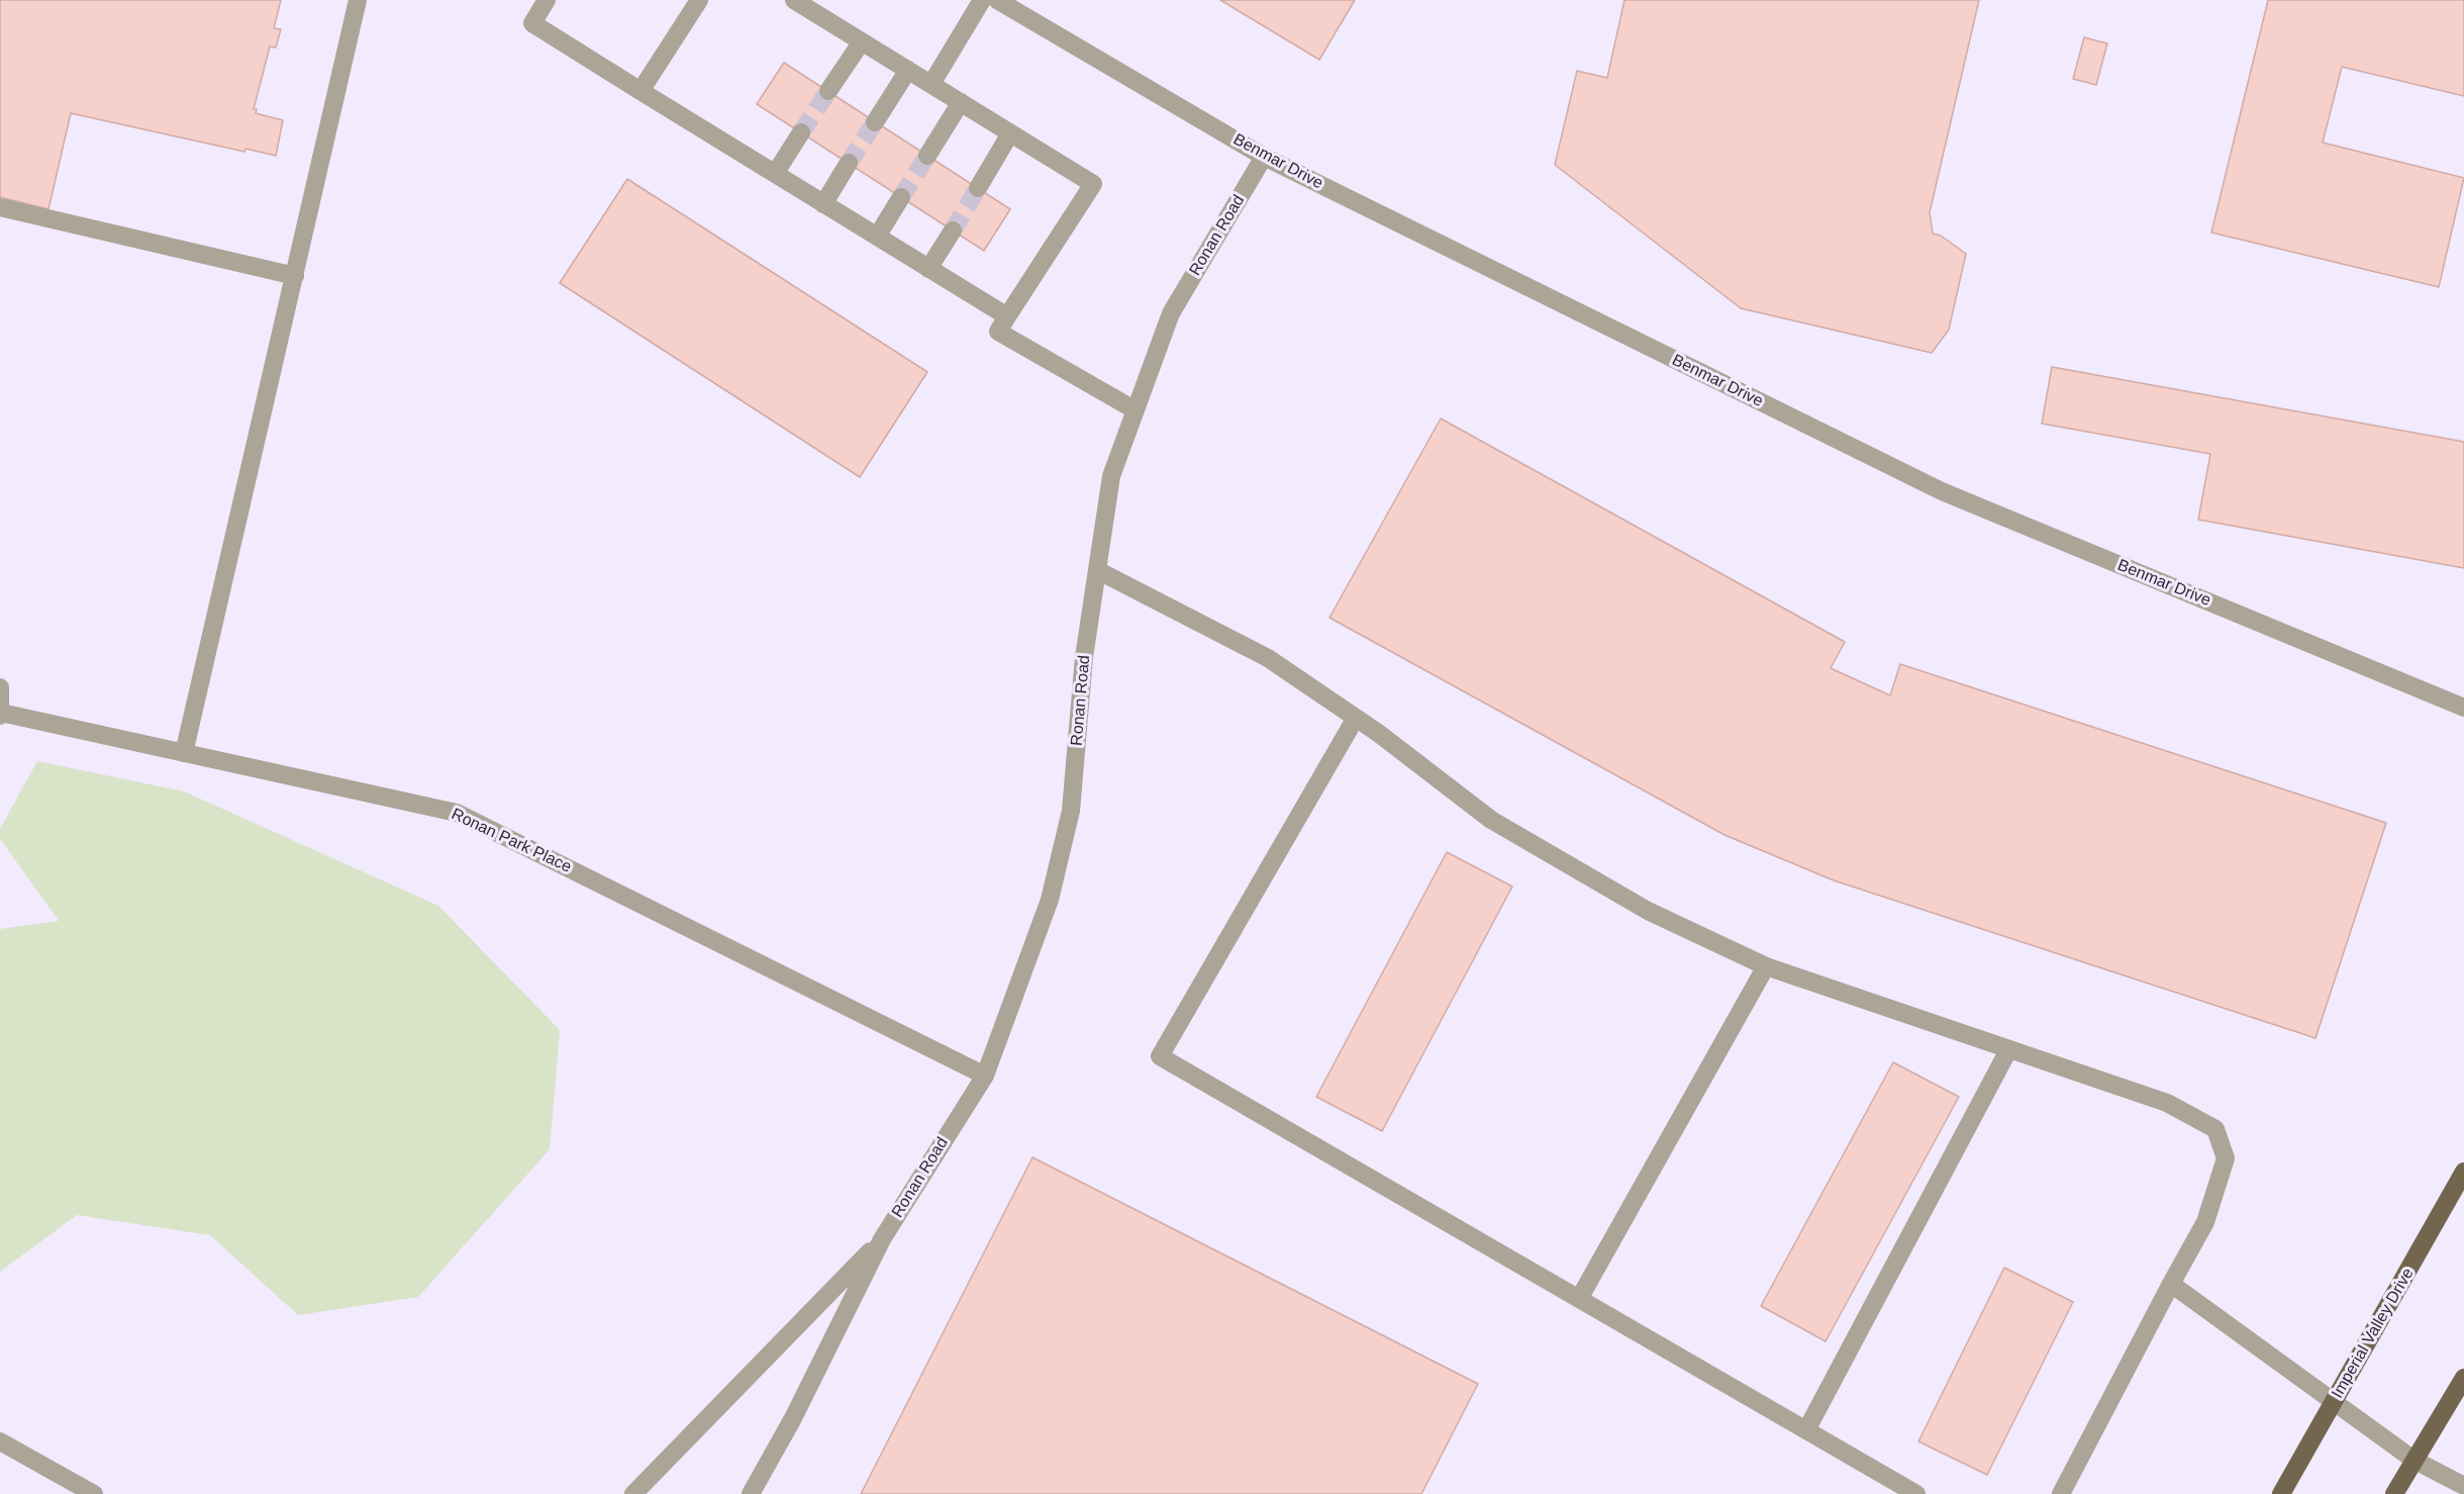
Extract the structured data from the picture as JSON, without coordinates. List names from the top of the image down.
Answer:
{
  "streets": {
    "main road": ["Imperial Valley Drive"],
    "street": ["Benmar Drive", "Ronan Road", "Ronan Park Place"]
  },
  "crossings": [
    ["Benmar Drive", "Ronan Road"],
    ["Ronan Road", "Ronan Park Place"]
  ]
}
